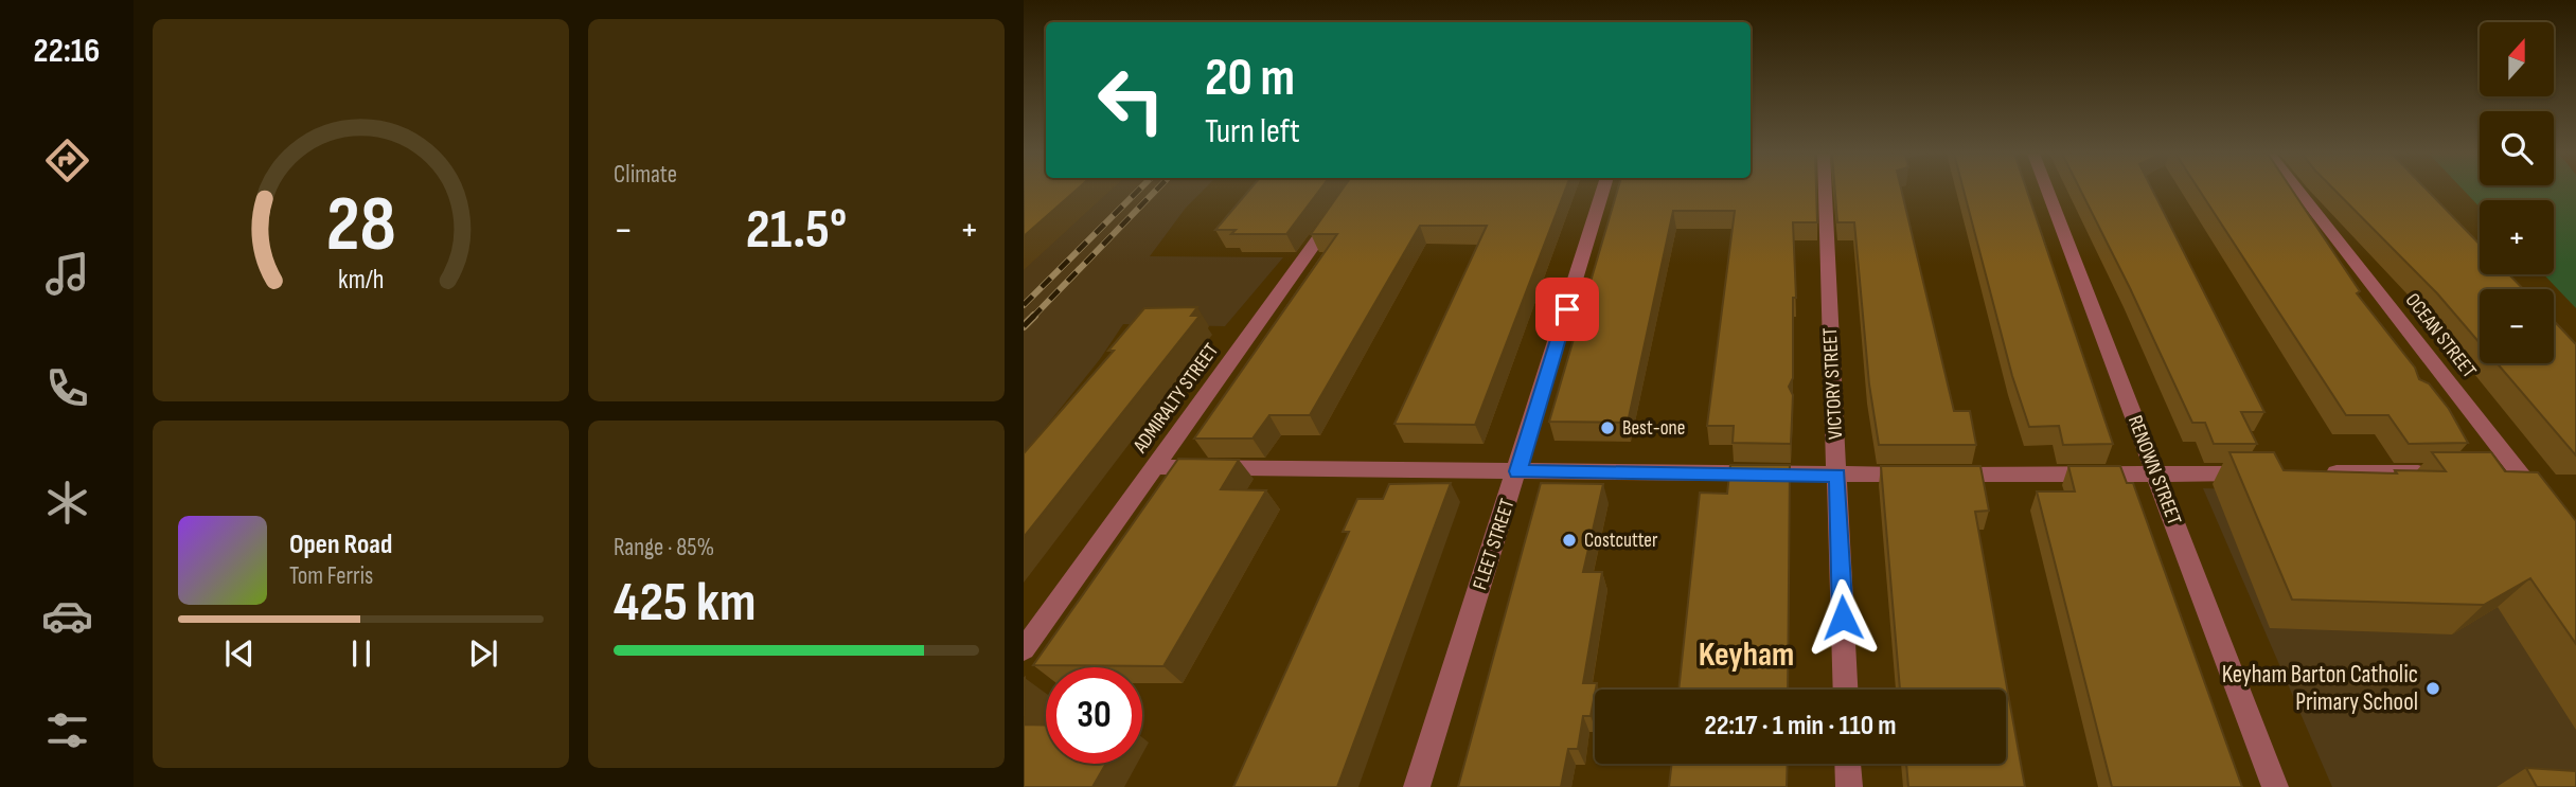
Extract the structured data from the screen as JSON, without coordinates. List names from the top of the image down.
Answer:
{
  "streets": {
    "street": [
      "OCEAN STREET",
      "VICTORY STREET",
      "ADMIRALTY STREET",
      "RENOWN STREET",
      "FLEET STREET"
    ]
  },
  "districts": ["Keyham"],
  "places": ["Best-one", "Costcutter", "Keyham Barton Catholic Primary School"],
  "north": "top",
  "page": {
    "tabs": "22:16",
    "tile": [
      "Climate",
      ["Range · 85%", "425 km"]
    ],
    "map_buttons": ["+", "−"],
    "turn": ["20 m", "Turn left"],
    "heat": ["−", "21.5°", "+"],
    "song": ["Open Road", "Tom Ferris"],
    "limit": "30",
    "trip": "22:17 · 1 min · 110 m",
    "gauge": ["28", "km/h"]
  }
}
